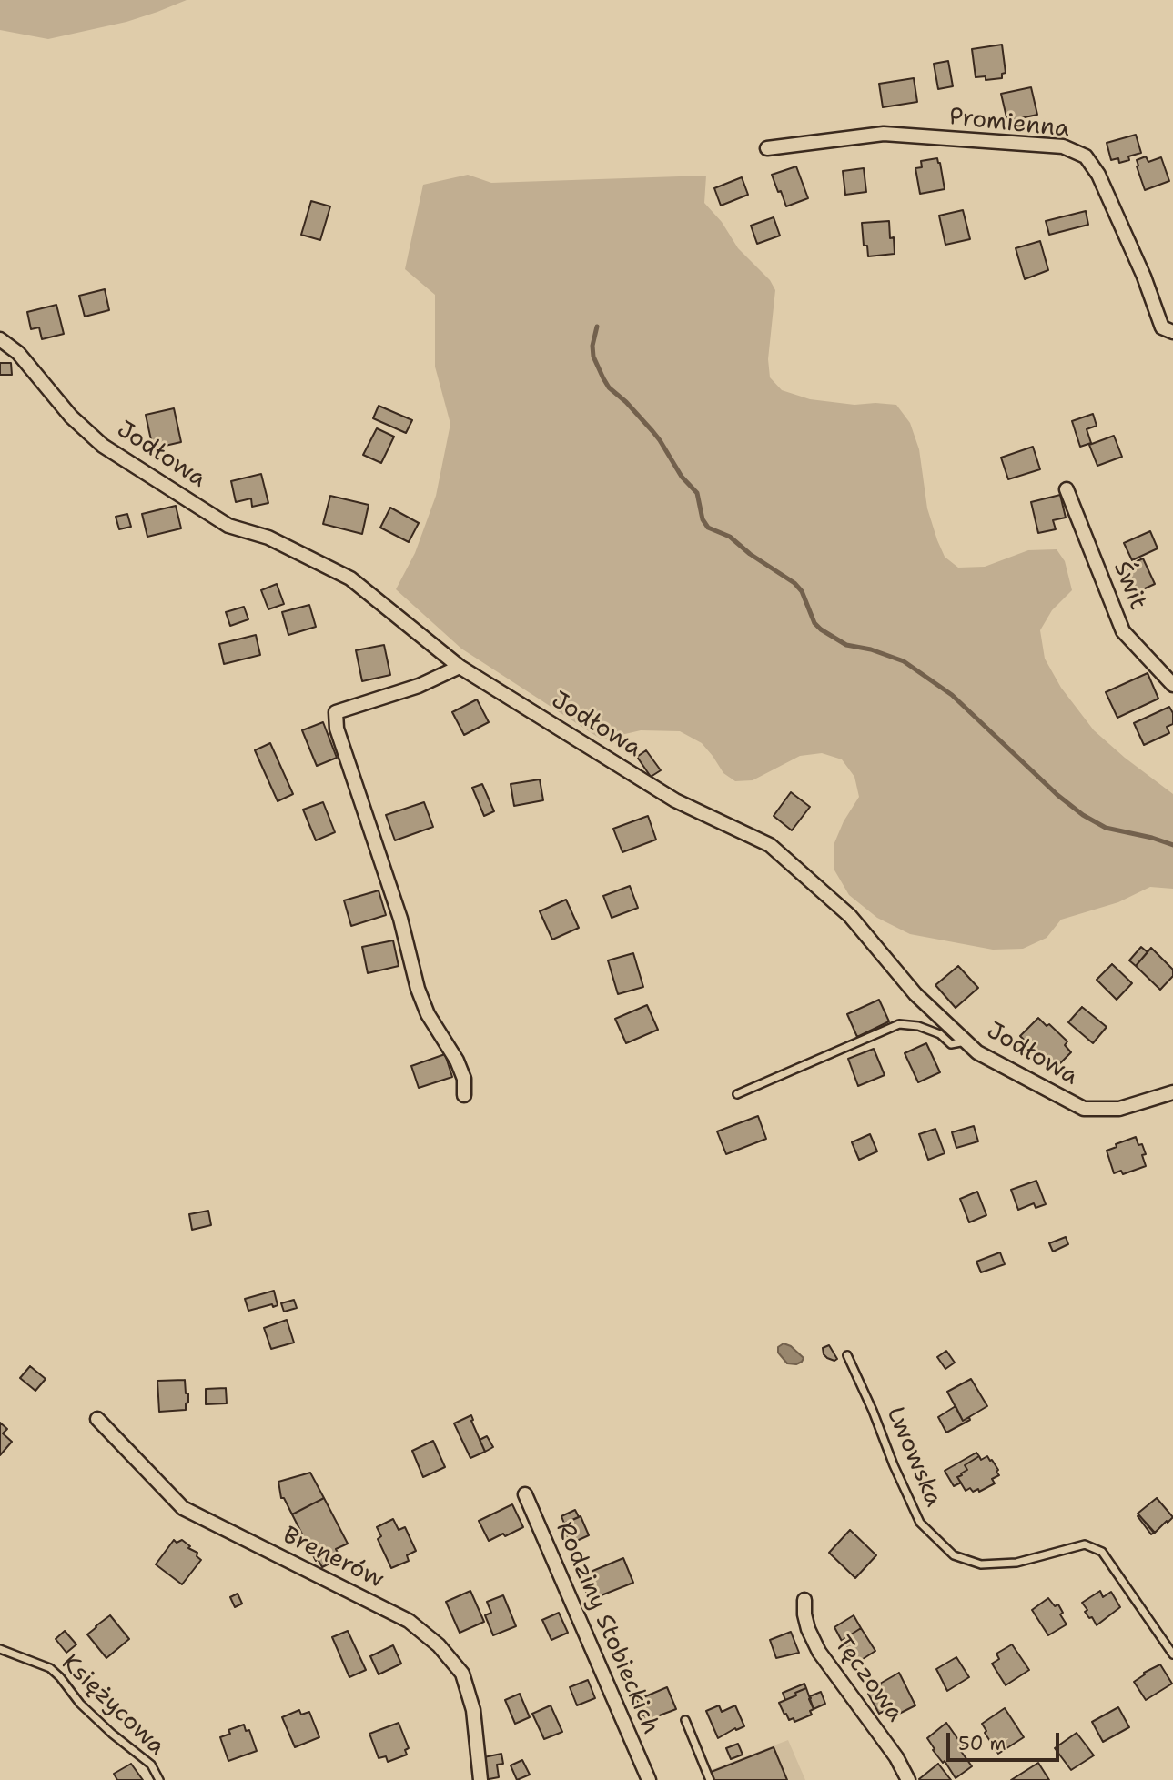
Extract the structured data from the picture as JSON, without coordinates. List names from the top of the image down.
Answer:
{
  "streets": {
    "street": [
      "Promienna",
      "Jodłowa",
      "Świt",
      "Brenerów",
      "Rodziny Stobieckich",
      "Tęczowa"
    ],
    "lane": ["Lwowska", "Księżycowa"]
  },
  "scale_bar": "50 m"
}
